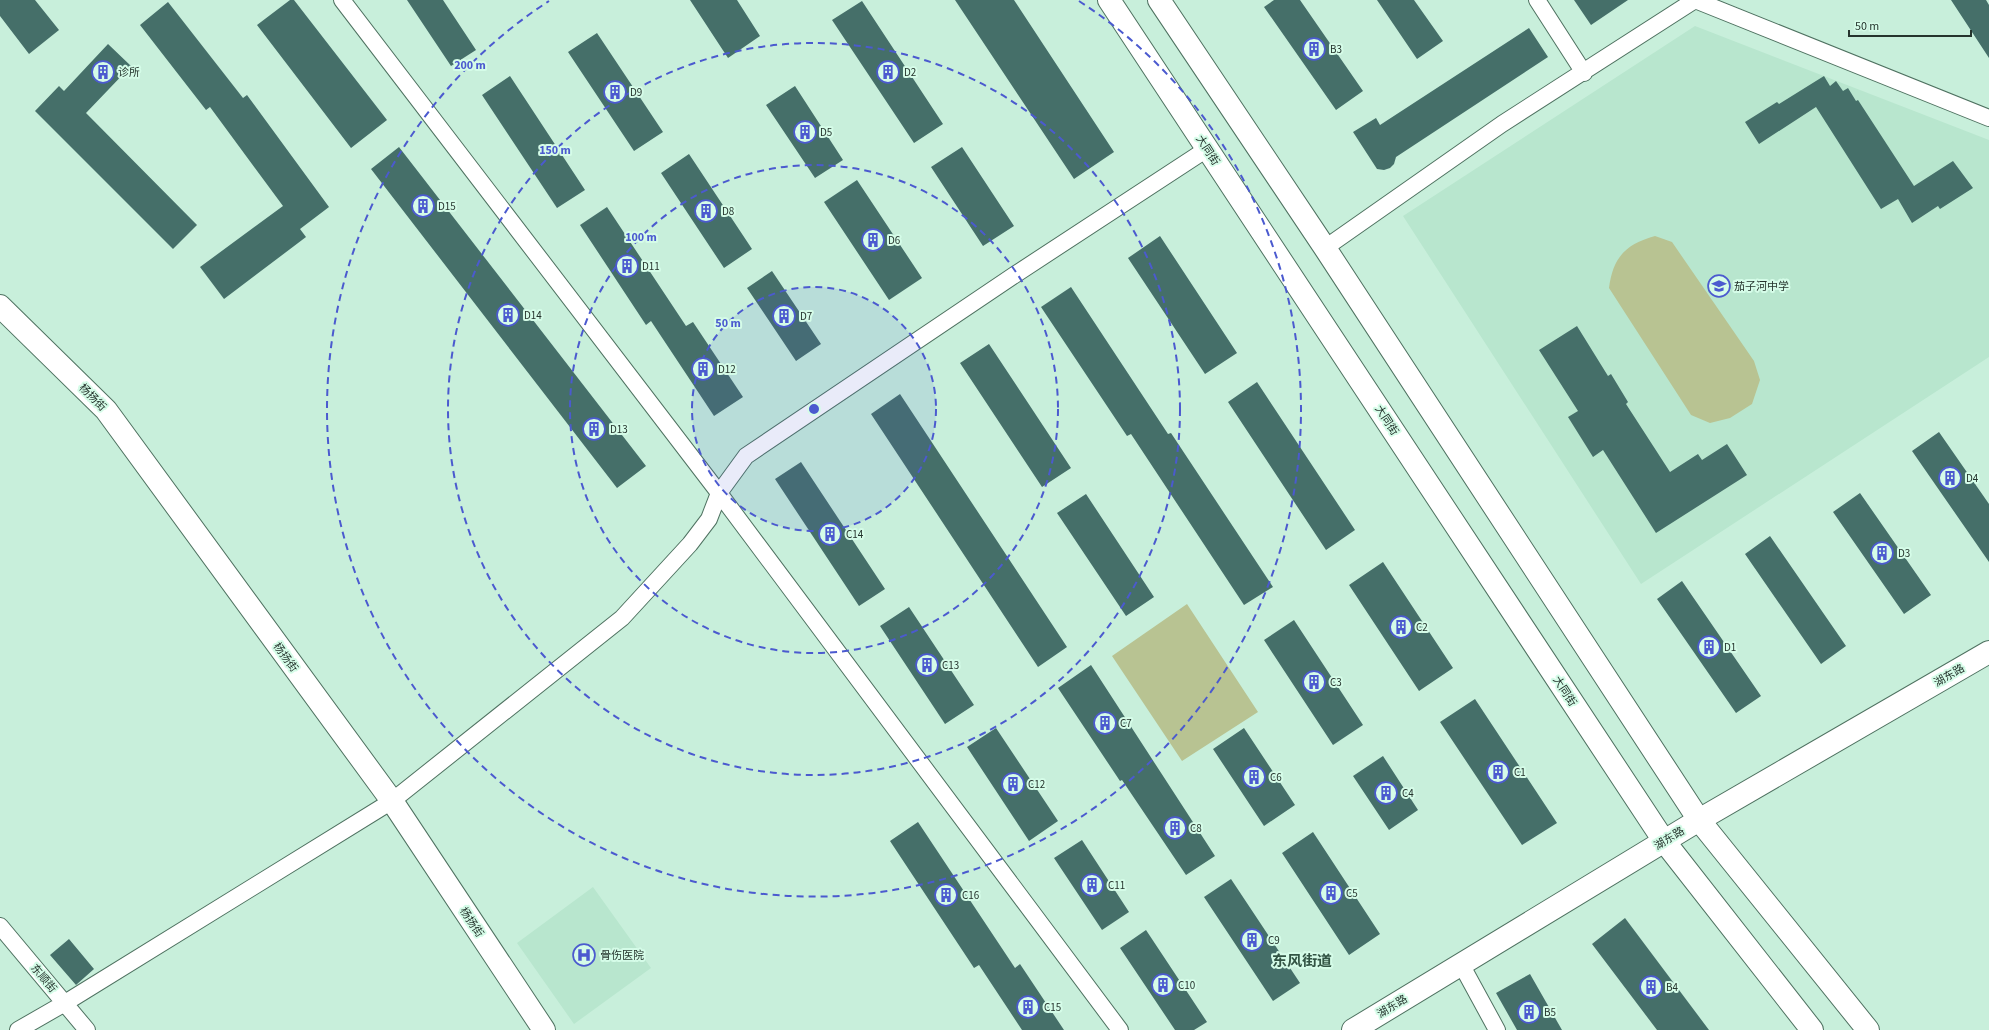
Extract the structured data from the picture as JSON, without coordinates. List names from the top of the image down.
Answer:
{
  "streets": {
    "main road": ["大同街", "杨扬街", "湖东路"],
    "street": ["东顺街"]
  },
  "crossings": [
    ["大同街", "湖东路"]
  ],
  "districts": ["东风街道"],
  "places": {
    "building": [
      "B3",
      "诊所",
      "D2",
      "D9",
      "D5",
      "D15",
      "D8",
      "D6",
      "D11",
      "D14",
      "D7",
      "D12",
      "D13",
      "D4",
      "C14",
      "D3",
      "C2",
      "D1",
      "C13",
      "C3",
      "C7",
      "C1",
      "C6",
      "C12",
      "C4",
      "C8",
      "C11",
      "C5",
      "C16",
      "C9",
      "C10",
      "B4",
      "C15",
      "B5"
    ],
    "school or university": ["茄子河中学"],
    "hospital": ["骨伤医院"]
  },
  "scale_bar": "50 m",
  "rings": [
    "200 m",
    "150 m",
    "100 m",
    "50 m"
  ]
}
